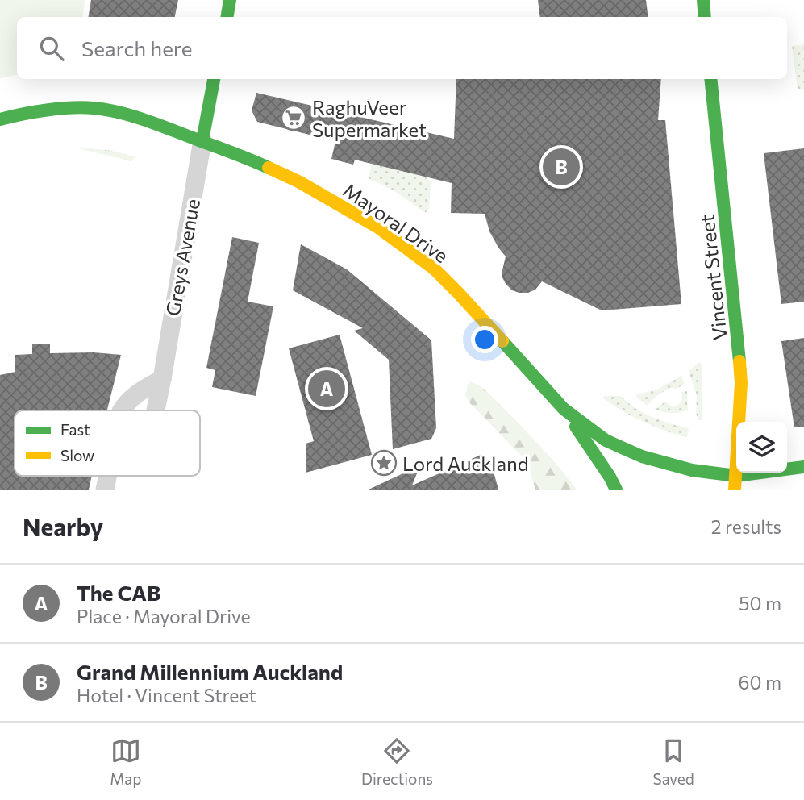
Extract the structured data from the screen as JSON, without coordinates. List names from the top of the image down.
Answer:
{
  "streets": {
    "main road": ["Mayoral Drive", "Greys Avenue", "Vincent Street"]
  },
  "crossings": [
    ["Mayoral Drive", "Greys Avenue"],
    ["Mayoral Drive", "Vincent Street"]
  ],
  "places": {
    "supermarket": ["RaghuVeer Supermarket"],
    "place": ["Lord Auckland"]
  },
  "legend": ["Fast", "Slow"],
  "page": {
    "search": "Search here",
    "pins": ["B", "A"],
    "heading": ["Nearby", "2 results"],
    "list": [
      {
        "mark": "A",
        "name": "The CAB",
        "note": "Place · Mayoral Drive",
        "value": "50 m"
      },
      {
        "mark": "B",
        "name": "Grand Millennium Auckland",
        "note": "Hotel · Vincent Street",
        "value": "60 m"
      }
    ],
    "nav": ["Map", "Directions", "Saved"]
  }
}
